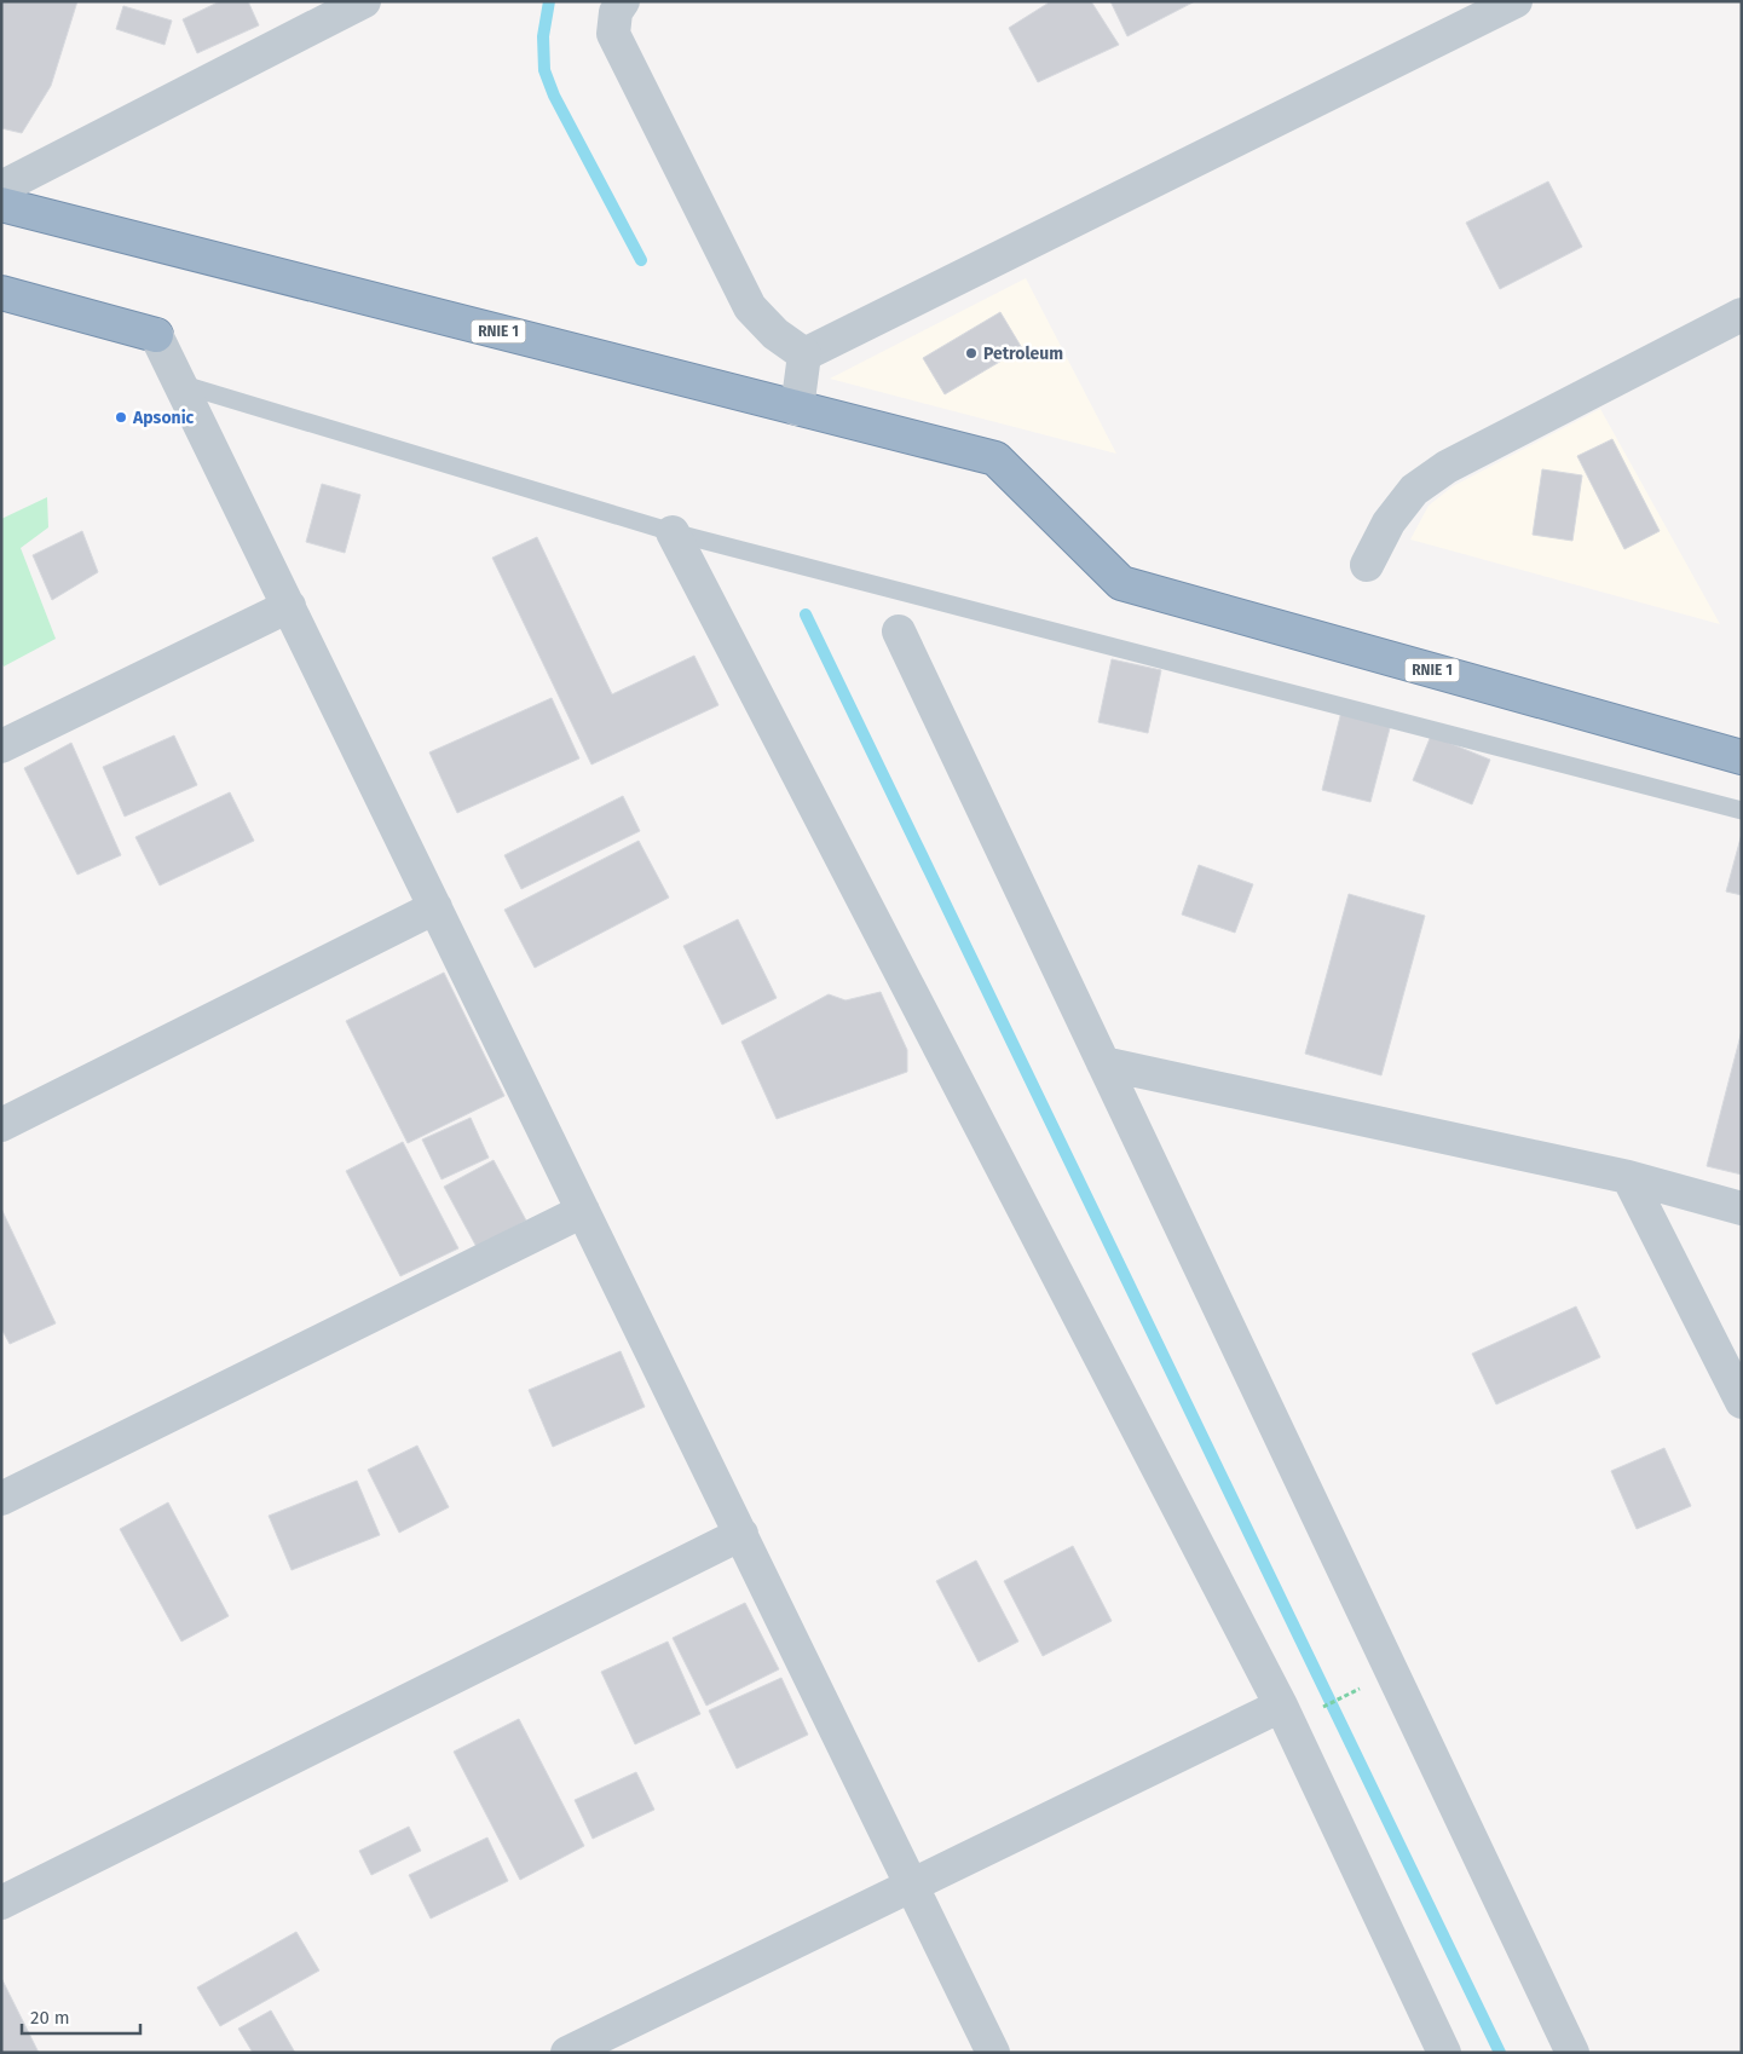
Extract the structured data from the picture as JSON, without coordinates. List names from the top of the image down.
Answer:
{
  "streets": {
    "highway": ["RNIE 1"]
  },
  "places": ["Petroleum", "Apsonic"],
  "scale_bar": "20 m"
}
